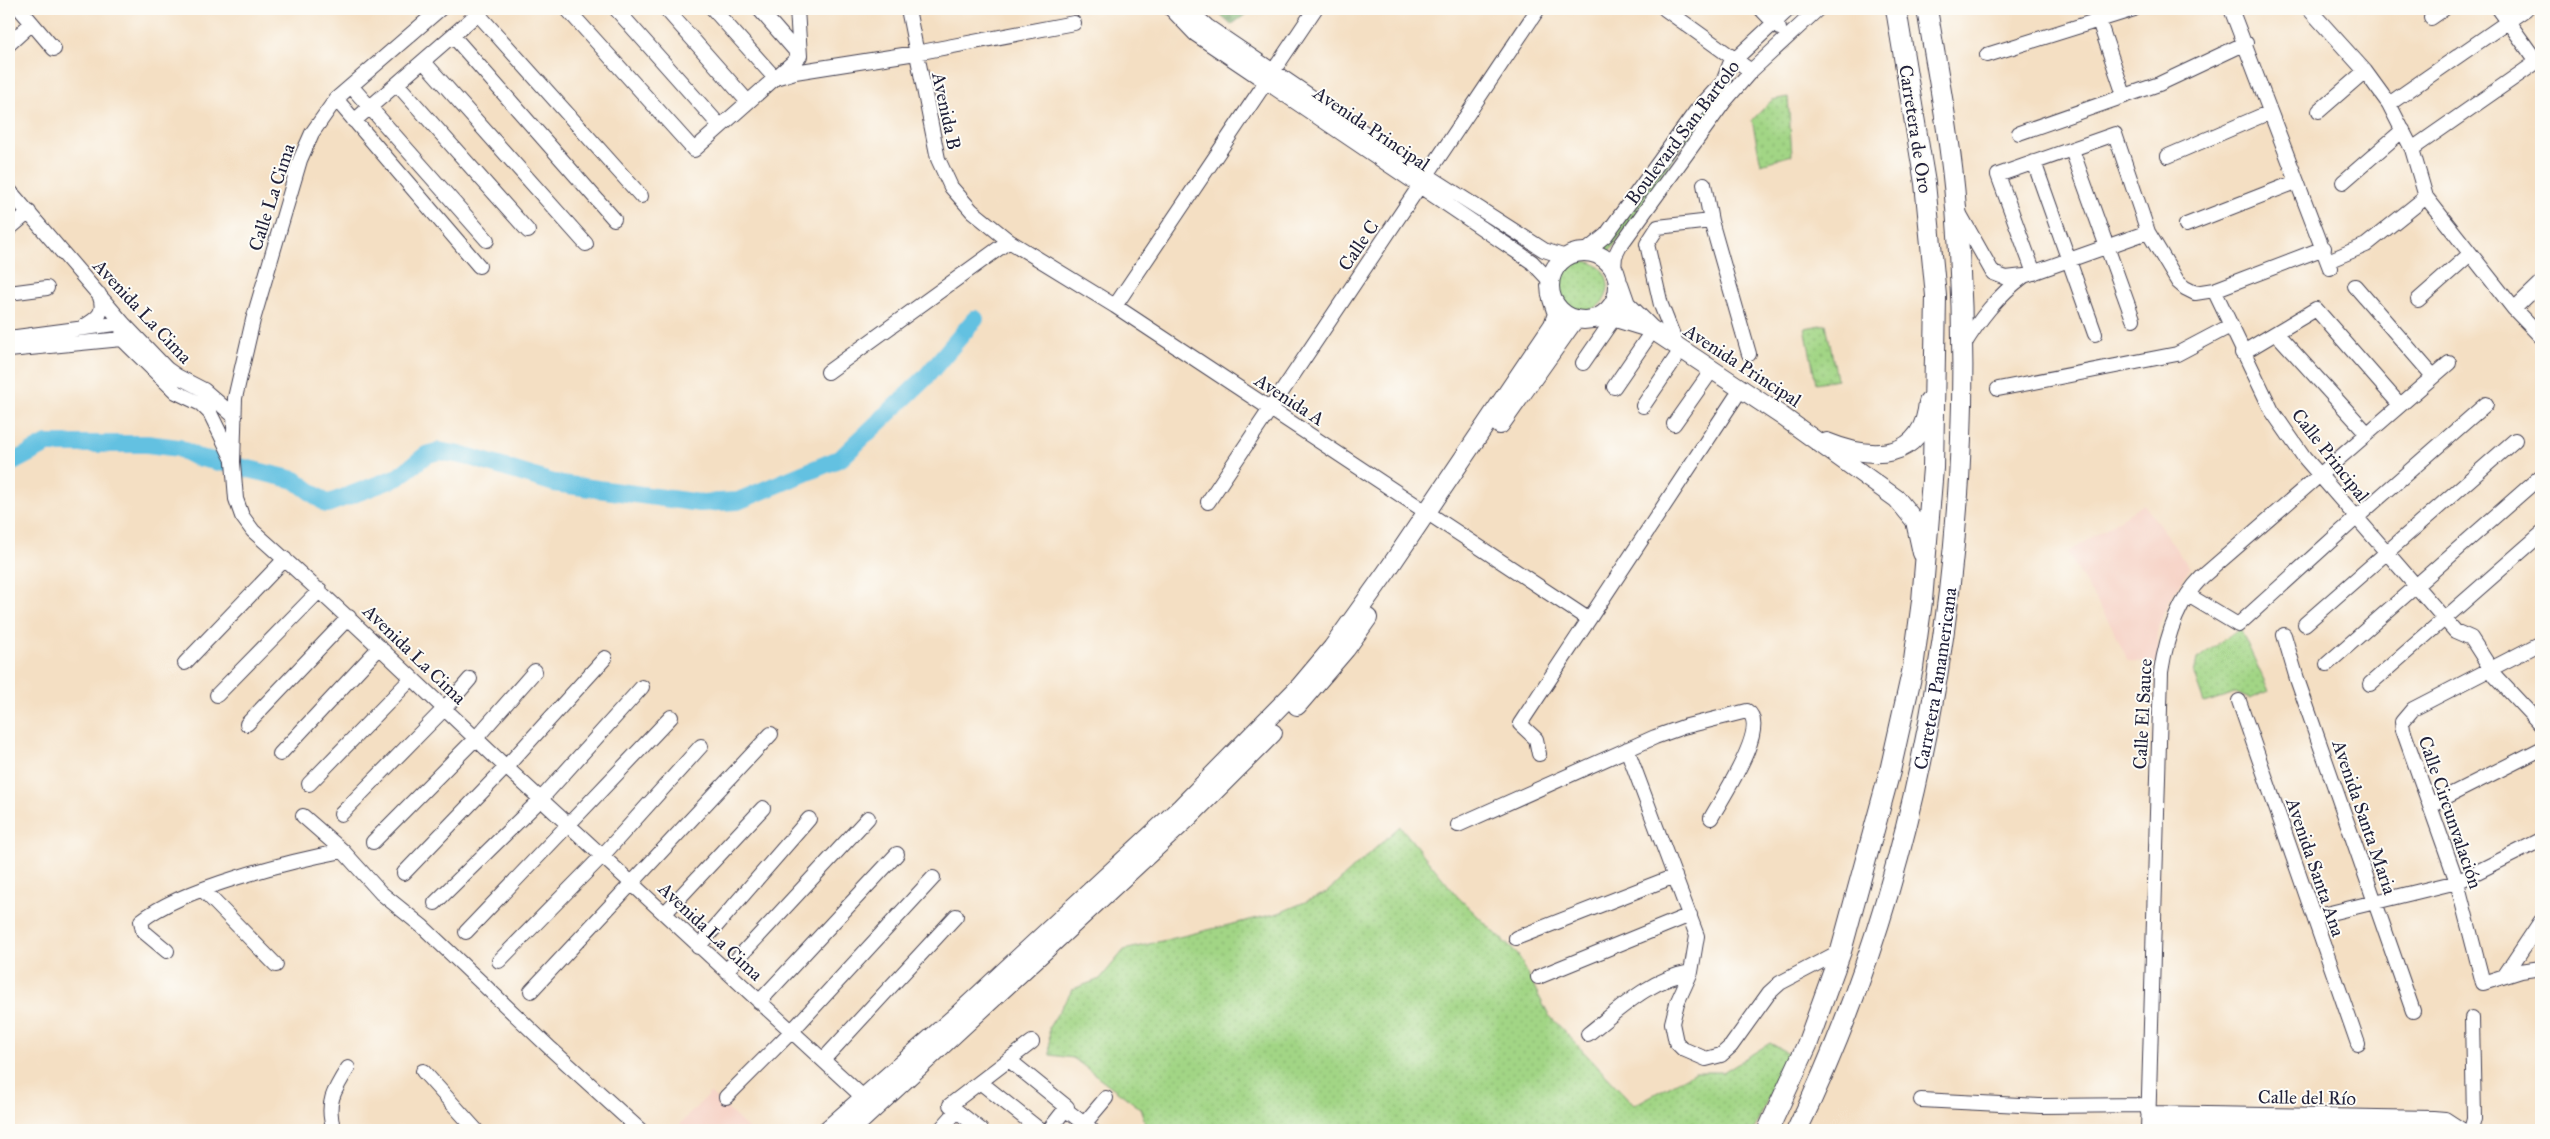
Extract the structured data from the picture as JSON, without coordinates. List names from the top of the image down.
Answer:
{
  "streets": {
    "highway": ["Carretera de Oro", "Carretera Panamericana"],
    "main road": ["Avenida Principal"],
    "street": [
      "Avenida B",
      "Boulevard San Bartolo",
      "Calle La Cima",
      "Calle C",
      "Avenida La Cima",
      "Avenida A",
      "Calle Principal",
      "Calle El Sauce",
      "Calle Circunvalación",
      "Avenida Santa Maria",
      "Avenida Santa Ana",
      "Calle del Río"
    ]
  },
  "crossings": [
    ["Avenida B", "Avenida A"],
    ["Avenida Principal", "Boulevard San Bartolo"],
    ["Avenida Principal", "Calle C"],
    ["Avenida Principal", "Carretera Panamericana"],
    ["Carretera de Oro", "Carretera Panamericana"],
    ["Calle La Cima", "Avenida La Cima"],
    ["Calle C", "Avenida A"],
    ["Calle Principal", "Calle El Sauce"],
    ["Calle Principal", "Calle Circunvalación"],
    ["Calle El Sauce", "Calle del Río"]
  ]
}
